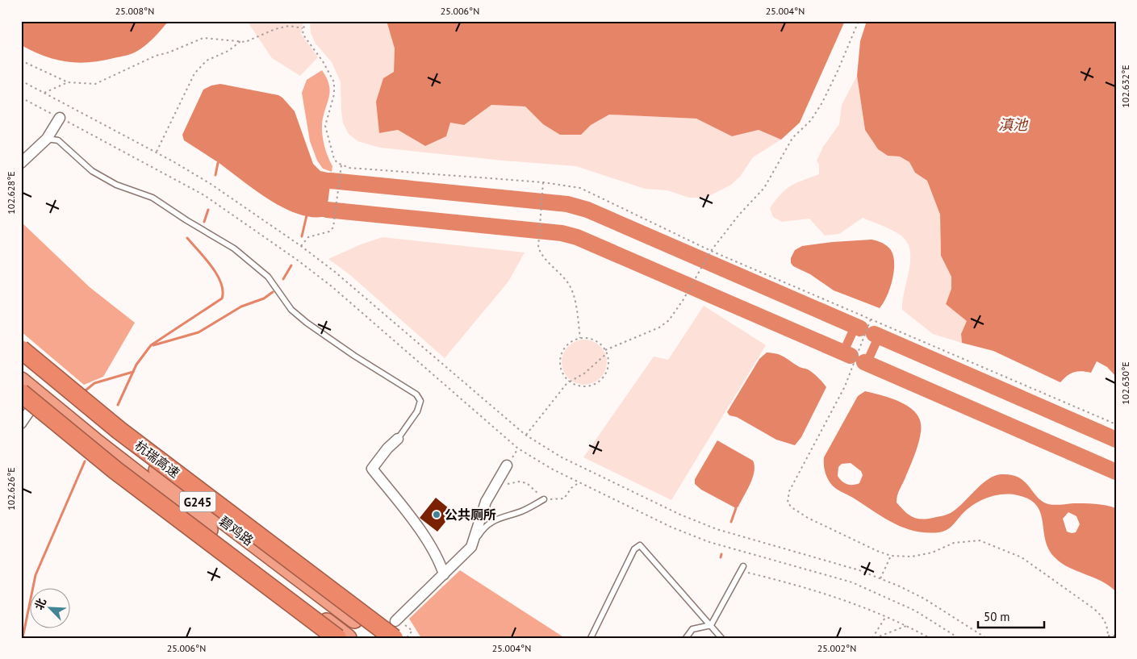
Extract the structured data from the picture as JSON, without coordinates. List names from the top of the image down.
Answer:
{
  "streets": {
    "highway": ["杭瑞高速", "G245", "碧鸡路"]
  },
  "water": ["滇池"],
  "places": ["公共厕所"],
  "scale_bar": "50 m",
  "north": "top left",
  "coordinates": [
    "25.008°N",
    "25.006°N",
    "25.004°N",
    "102.632°E",
    "102.628°E",
    "102.630°E",
    "102.626°E",
    "25.002°N"
  ]
}
